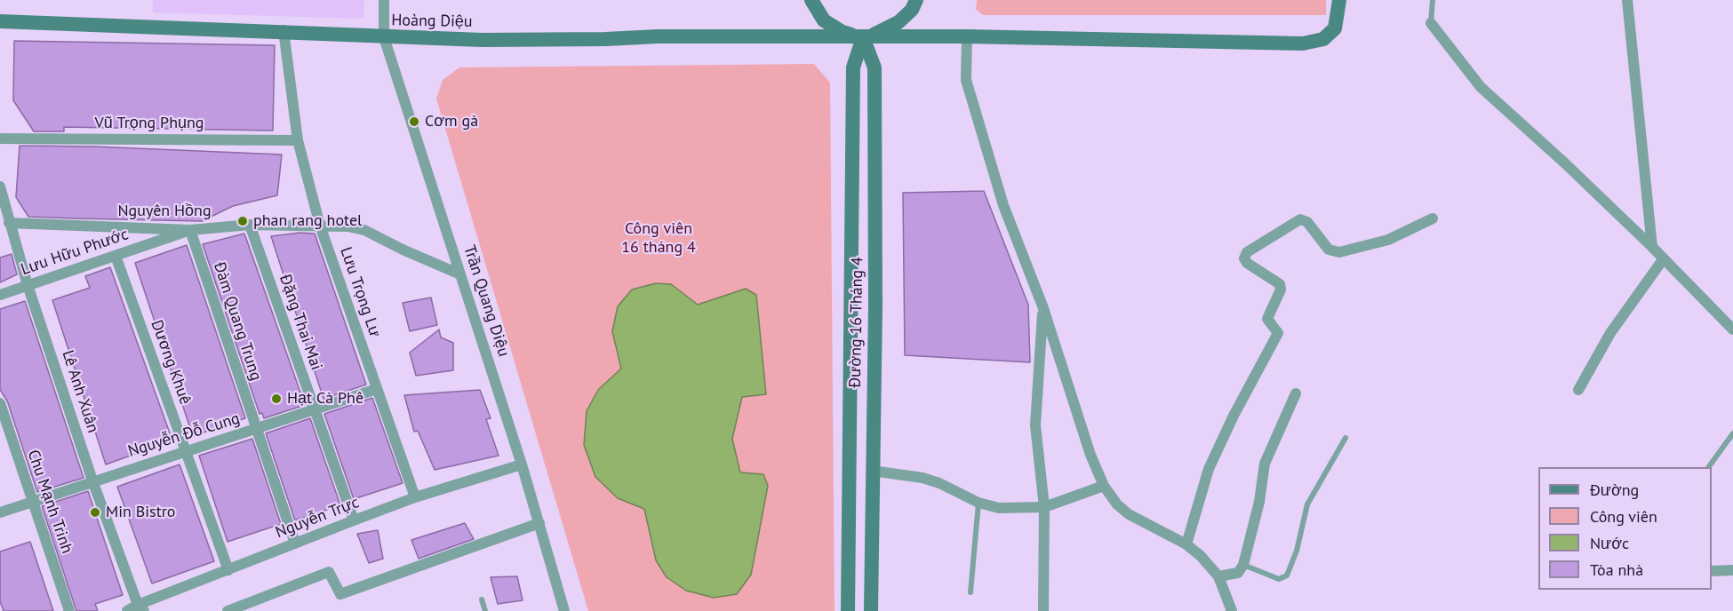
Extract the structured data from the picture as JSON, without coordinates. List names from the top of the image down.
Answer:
{
  "streets": {
    "main road": ["Hoàng Diệu", "Đường 16 Tháng 4"],
    "street": [
      "Vũ Trọng Phụng",
      "Nguyên Hồng",
      "Lưu Hữu Phước",
      "Lưu Trọng Lư",
      "Trần Quang Diệu",
      "Đàm Quang Trung",
      "Đặng Thai Mai",
      "Dương Khuê",
      "Lê Anh Xuân",
      "Nguyễn Đỗ Cung",
      "Chu Mạnh Trinh",
      "Nguyễn Trực"
    ]
  },
  "crossings": [
    ["Hoàng Diệu", "Lưu Trọng Lư"],
    ["Hoàng Diệu", "Trần Quang Diệu"],
    ["Hoàng Diệu", "Đường 16 Tháng 4"],
    ["Vũ Trọng Phụng", "Lưu Trọng Lư"],
    ["Nguyên Hồng", "Lưu Hữu Phước"],
    ["Nguyên Hồng", "Lưu Trọng Lư"],
    ["Nguyên Hồng", "Trần Quang Diệu"],
    ["Nguyên Hồng", "Đàm Quang Trung"],
    ["Nguyên Hồng", "Đặng Thai Mai"],
    ["Nguyên Hồng", "Lê Anh Xuân"],
    ["Lưu Hữu Phước", "Đàm Quang Trung"],
    ["Lưu Hữu Phước", "Dương Khuê"],
    ["Lưu Hữu Phước", "Lê Anh Xuân"],
    ["Lưu Trọng Lư", "Nguyễn Đỗ Cung"],
    ["Lưu Trọng Lư", "Nguyễn Trực"],
    ["Trần Quang Diệu", "Nguyễn Trực"],
    ["Đàm Quang Trung", "Nguyễn Đỗ Cung"],
    ["Đàm Quang Trung", "Nguyễn Trực"],
    ["Đặng Thai Mai", "Nguyễn Đỗ Cung"],
    ["Đặng Thai Mai", "Nguyễn Trực"],
    ["Dương Khuê", "Nguyễn Đỗ Cung"],
    ["Dương Khuê", "Nguyễn Trực"],
    ["Lê Anh Xuân", "Nguyễn Đỗ Cung"],
    ["Lê Anh Xuân", "Nguyễn Trực"],
    ["Nguyễn Đỗ Cung", "Chu Mạnh Trinh"]
  ],
  "parks": ["Công viên 16 tháng 4"],
  "places": [
    "Cơm gà",
    "phan rang hotel",
    "Hạt Cà Phê",
    "Min Bistro"
  ],
  "legend": [
    "Đường",
    "Công viên",
    "Nước",
    "Tòa nhà"
  ]
}
